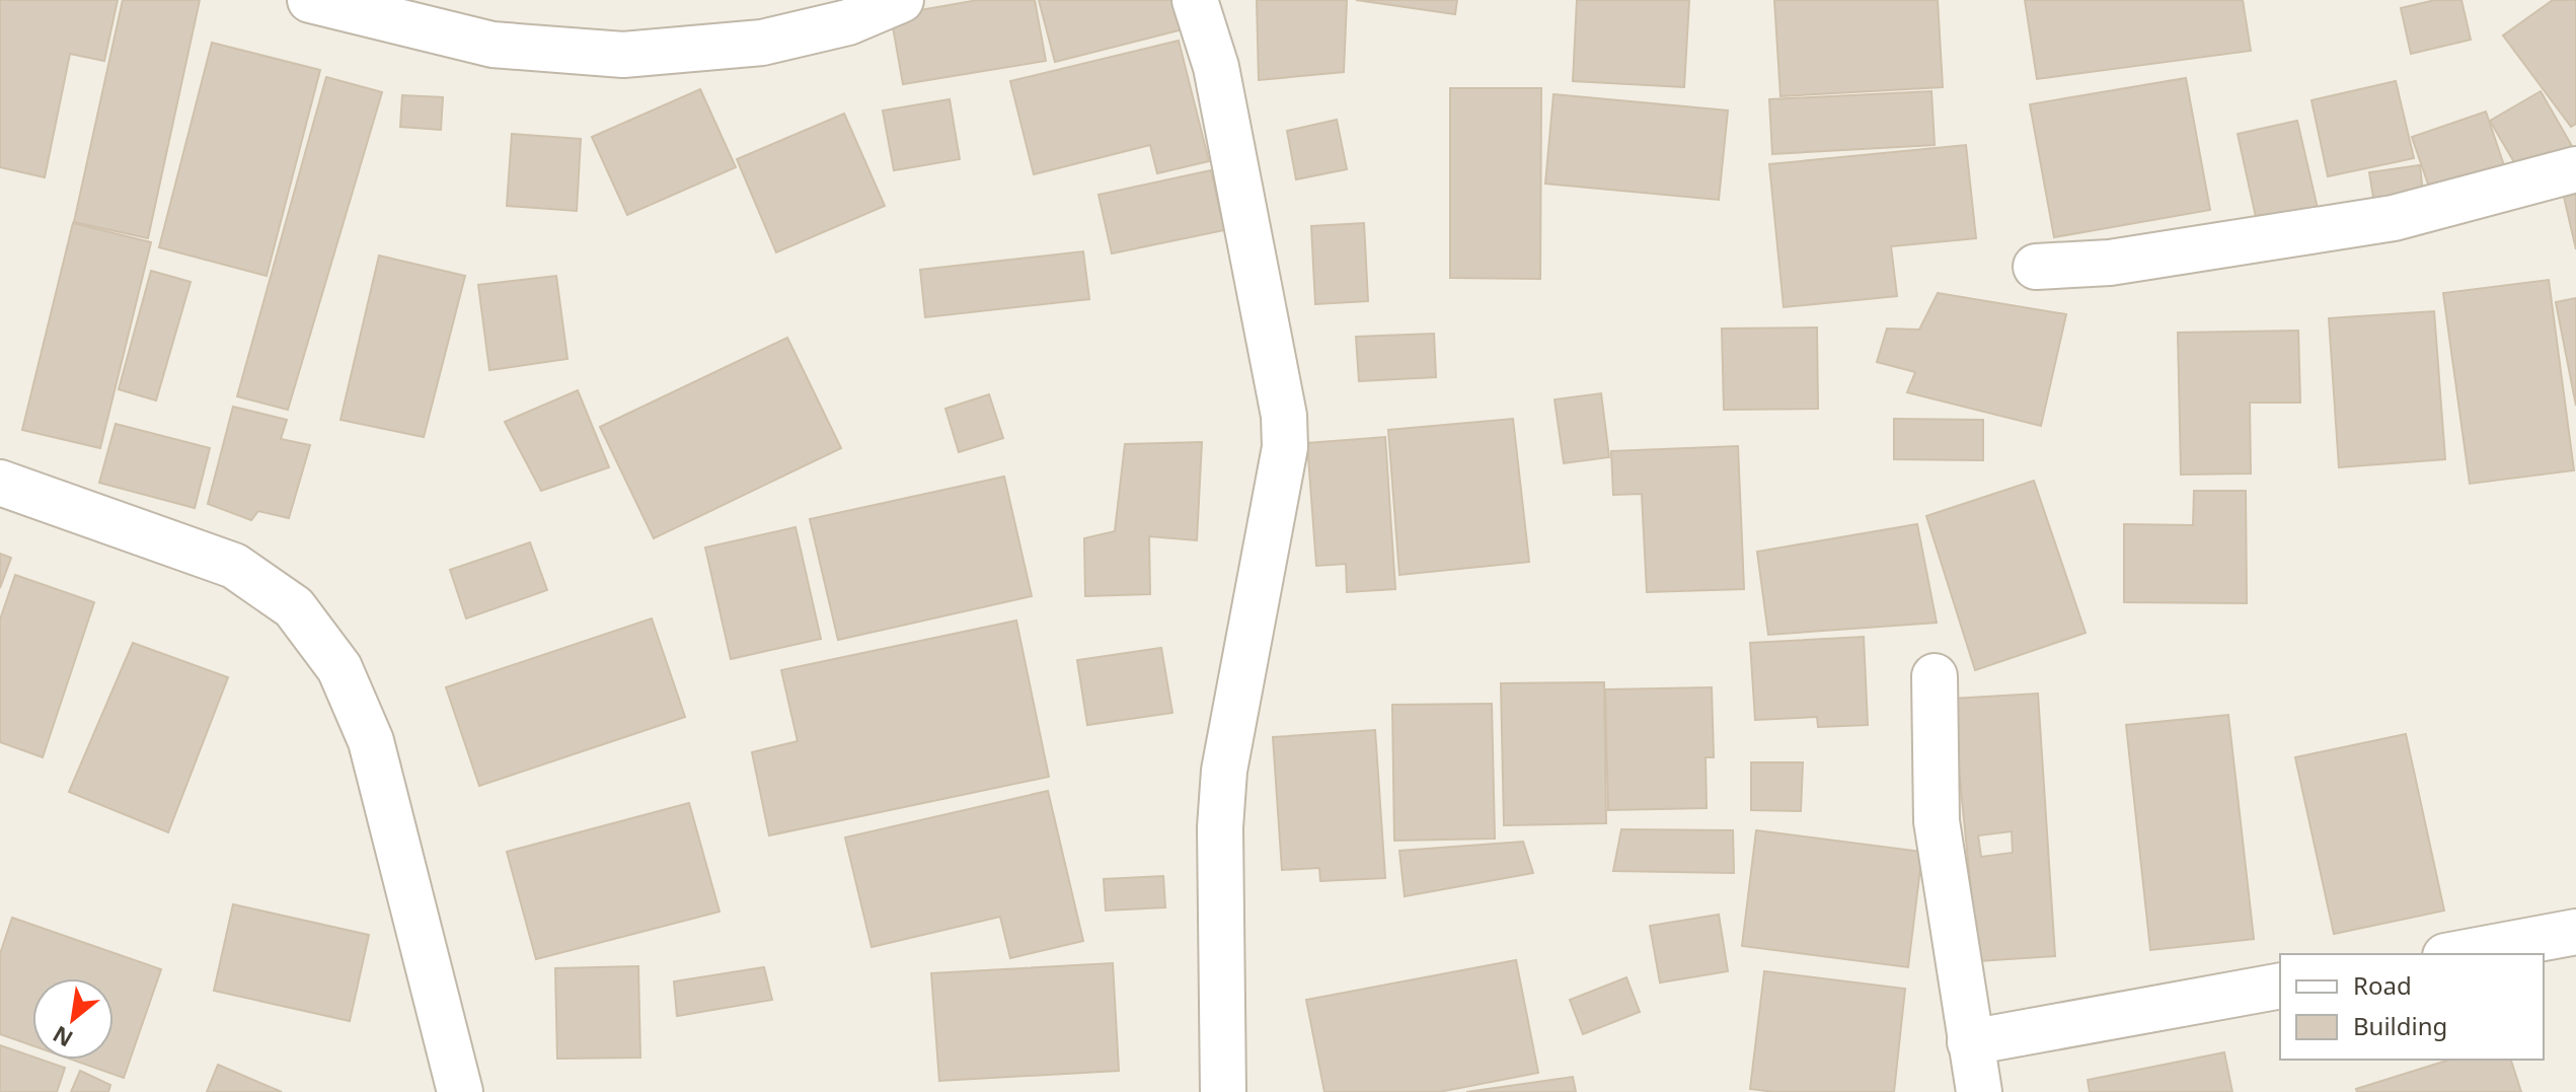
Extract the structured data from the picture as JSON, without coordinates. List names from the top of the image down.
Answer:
{
  "legend": ["Road", "Building"],
  "north": "bottom left"
}
